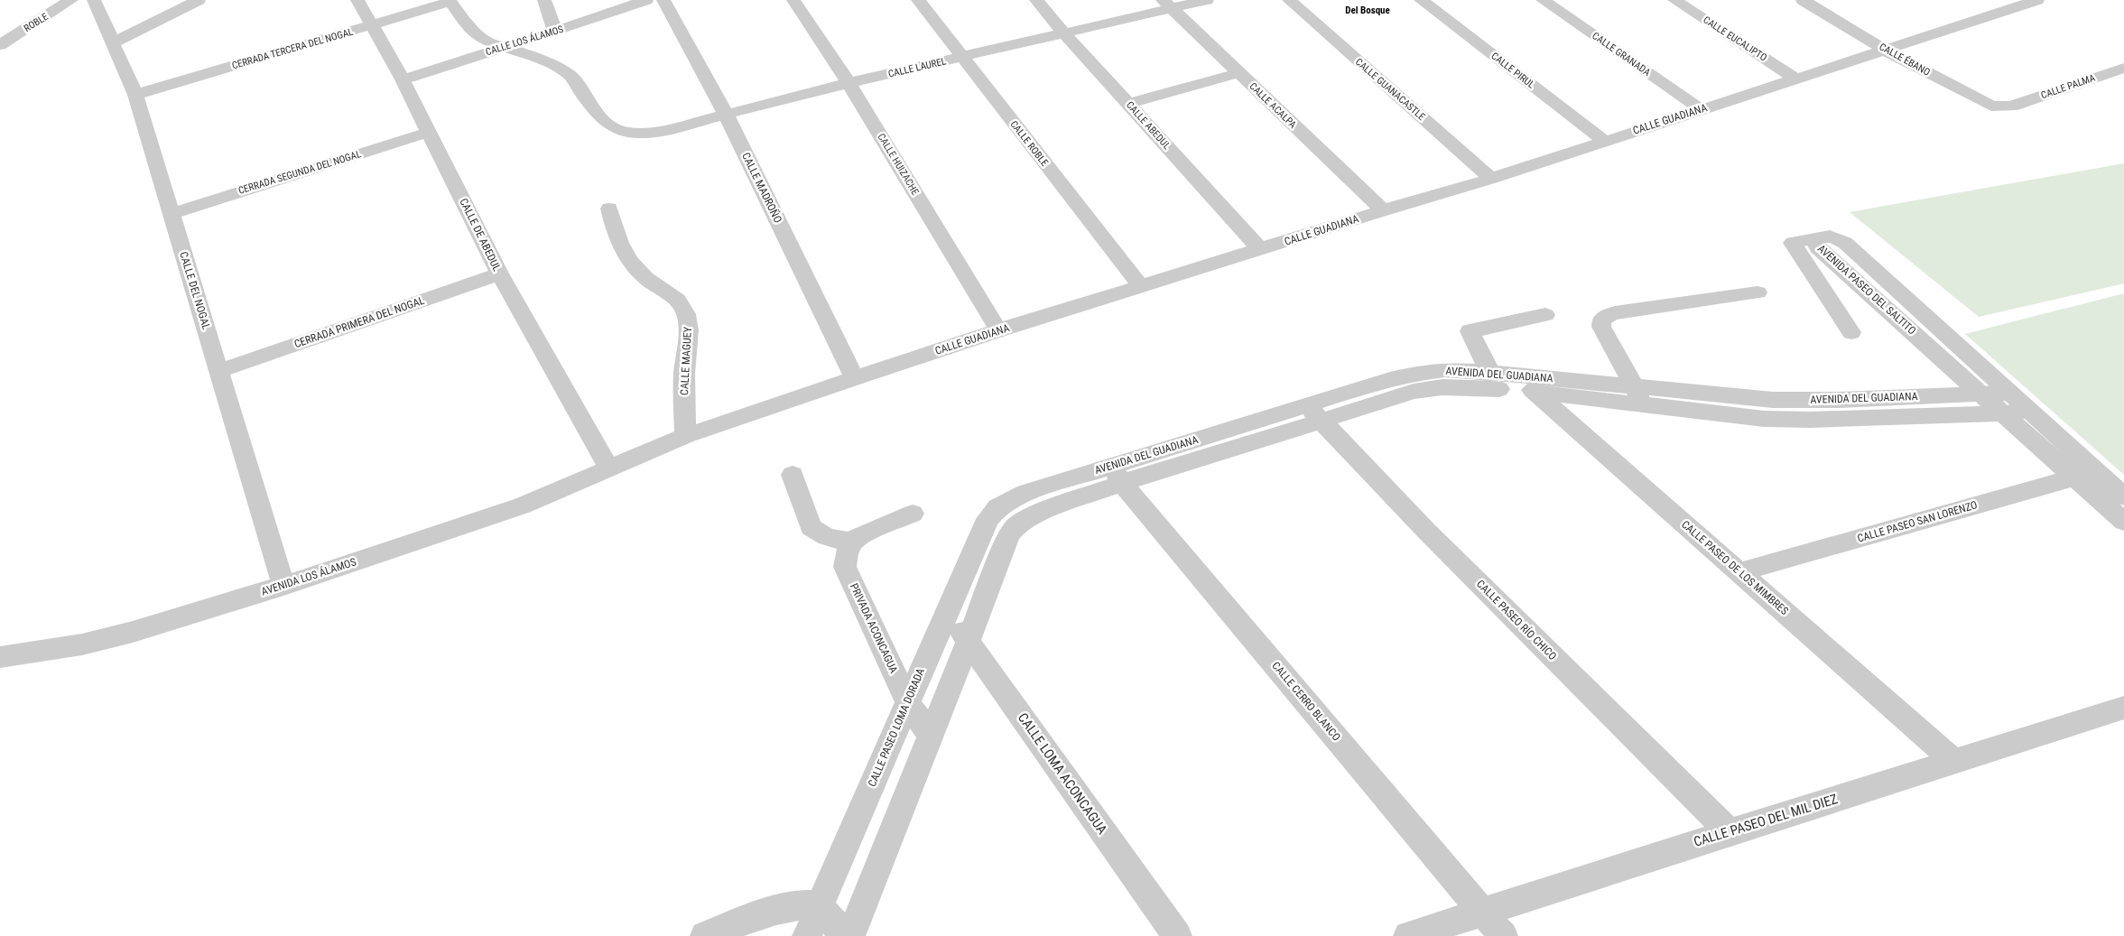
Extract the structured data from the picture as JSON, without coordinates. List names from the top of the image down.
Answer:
{
  "streets": {
    "street": [
      "ROBLE",
      "CALLE EUCALIPTO",
      "CALLE LOS ÁLAMOS",
      "CERRADA TERCERA DEL NOGAL",
      "CALLE GRANADA",
      "CALLE ÉBANO",
      "CALLE LAUREL",
      "CALLE PIRUL",
      "CALLE PALMA",
      "CALLE GUANACASTLE",
      "CALLE ACALPA",
      "CALLE GUADIANA",
      "CALLE ABEDUL",
      "CALLE ROBLE",
      "CALLE HUIZACHE",
      "CERRADA SEGUNDA DEL NOGAL",
      "CALLE MADROÑO",
      "CALLE DE ABEDUL",
      "AVENIDA PASEO DEL SALTITO",
      "CALLE DEL NOGAL",
      "CERRADA PRIMERA DEL NOGAL",
      "CALLE MAGUEY",
      "AVENIDA DEL GUADIANA",
      "CALLE PASEO SAN LORENZO",
      "CALLE PASEO DE LOS MIMBRES",
      "AVENIDA LOS ÁLAMOS",
      "CALLE PASEO RÍO CHICO",
      "PRIVADA ACONCAGUA",
      "CALLE CERRO BLANCO",
      "CALLE PASEO LOMA DORADA",
      "CALLE LOMA ACONCAGUA",
      "CALLE PASEO DEL MIL DIEZ"
    ]
  },
  "crossings": [
    ["CALLE EUCALIPTO", "CALLE GUADIANA"],
    ["CALLE LOS ÁLAMOS", "CALLE LAUREL"],
    ["CALLE LOS ÁLAMOS", "CALLE DE ABEDUL"],
    ["CERRADA TERCERA DEL NOGAL", "CALLE DE ABEDUL"],
    ["CERRADA TERCERA DEL NOGAL", "CALLE DEL NOGAL"],
    ["CALLE GRANADA", "CALLE GUADIANA"],
    ["CALLE ÉBANO", "CALLE PALMA"],
    ["CALLE ÉBANO", "CALLE GUADIANA"],
    ["CALLE LAUREL", "CALLE ACALPA"],
    ["CALLE LAUREL", "CALLE ABEDUL"],
    ["CALLE LAUREL", "CALLE ROBLE"],
    ["CALLE LAUREL", "CALLE HUIZACHE"],
    ["CALLE LAUREL", "CALLE MADROÑO"],
    ["CALLE PIRUL", "CALLE GUADIANA"],
    ["CALLE GUANACASTLE", "CALLE GUADIANA"],
    ["CALLE ACALPA", "CALLE GUADIANA"],
    ["CALLE GUADIANA", "CALLE ABEDUL"],
    ["CALLE GUADIANA", "CALLE ROBLE"],
    ["CALLE GUADIANA", "CALLE HUIZACHE"],
    ["CALLE GUADIANA", "CALLE MADROÑO"],
    ["CALLE GUADIANA", "CALLE DE ABEDUL"],
    ["CALLE GUADIANA", "CALLE MAGUEY"],
    ["CALLE GUADIANA", "AVENIDA LOS ÁLAMOS"],
    ["CERRADA SEGUNDA DEL NOGAL", "CALLE DE ABEDUL"],
    ["CERRADA SEGUNDA DEL NOGAL", "CALLE DEL NOGAL"],
    ["CALLE DE ABEDUL", "CERRADA PRIMERA DEL NOGAL"],
    ["CALLE DE ABEDUL", "AVENIDA LOS ÁLAMOS"],
    ["AVENIDA PASEO DEL SALTITO", "AVENIDA DEL GUADIANA"],
    ["AVENIDA PASEO DEL SALTITO", "CALLE PASEO SAN LORENZO"],
    ["CALLE DEL NOGAL", "CERRADA PRIMERA DEL NOGAL"],
    ["CALLE DEL NOGAL", "AVENIDA LOS ÁLAMOS"],
    ["AVENIDA DEL GUADIANA", "CALLE PASEO DE LOS MIMBRES"],
    ["AVENIDA DEL GUADIANA", "CALLE PASEO RÍO CHICO"],
    ["AVENIDA DEL GUADIANA", "CALLE CERRO BLANCO"],
    ["AVENIDA DEL GUADIANA", "CALLE PASEO LOMA DORADA"],
    ["AVENIDA DEL GUADIANA", "CALLE LOMA ACONCAGUA"],
    ["CALLE PASEO SAN LORENZO", "CALLE PASEO DE LOS MIMBRES"],
    ["CALLE PASEO DE LOS MIMBRES", "CALLE PASEO DEL MIL DIEZ"],
    ["CALLE PASEO RÍO CHICO", "CALLE PASEO DEL MIL DIEZ"],
    ["PRIVADA ACONCAGUA", "CALLE PASEO LOMA DORADA"],
    ["CALLE CERRO BLANCO", "CALLE PASEO DEL MIL DIEZ"],
    ["CALLE PASEO LOMA DORADA", "CALLE LOMA ACONCAGUA"]
  ],
  "districts": ["Del Bosque"]
}
